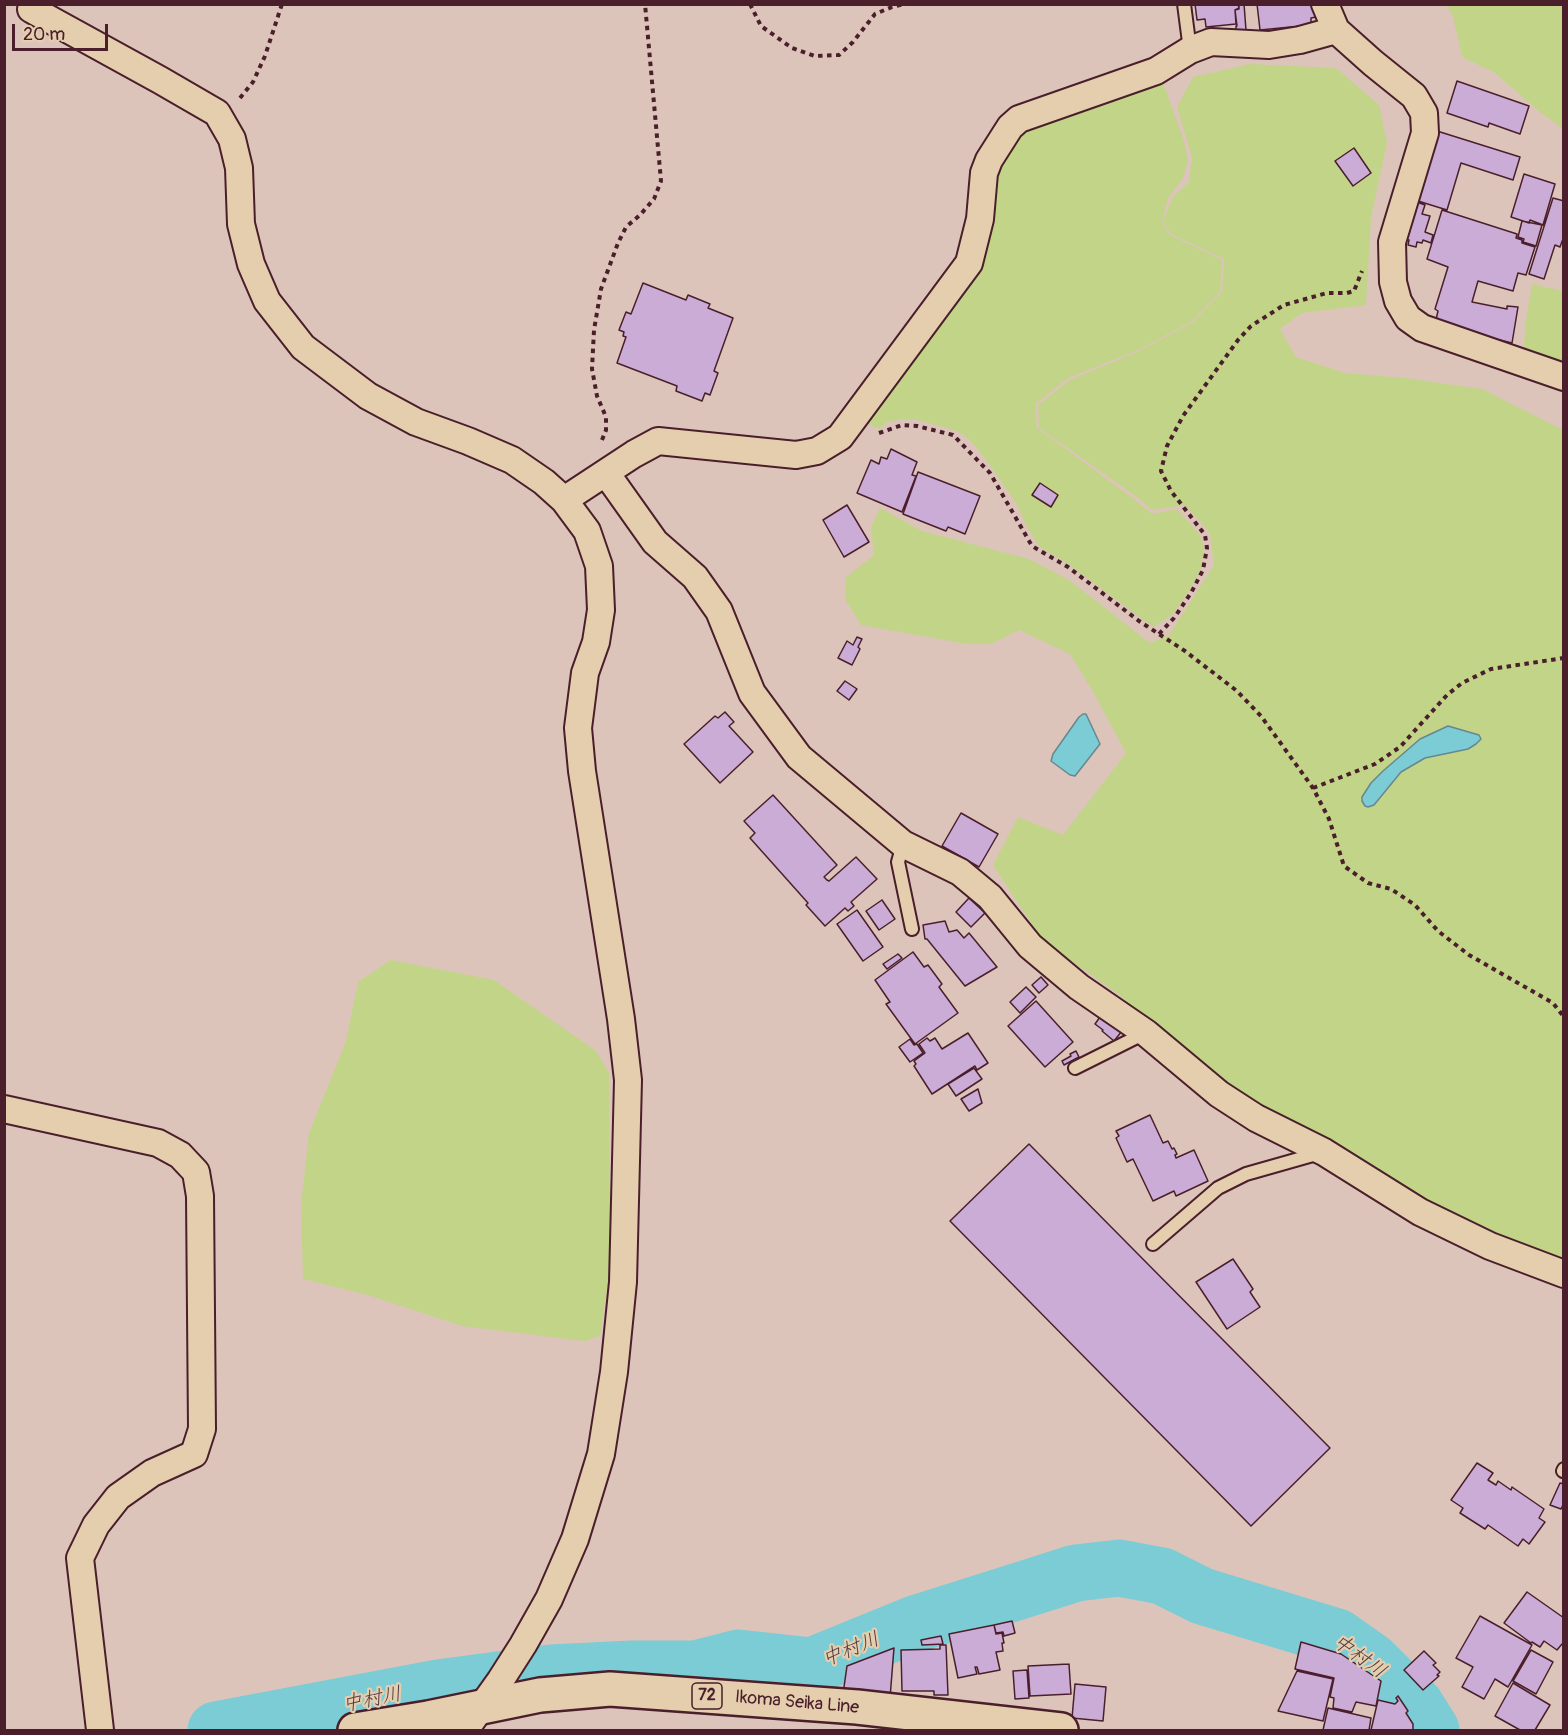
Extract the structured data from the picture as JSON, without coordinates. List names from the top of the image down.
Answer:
{
  "streets": {
    "main road": ["72", "Ikoma Seika Line"]
  },
  "water": ["中村川"],
  "scale_bar": "20 m"
}
